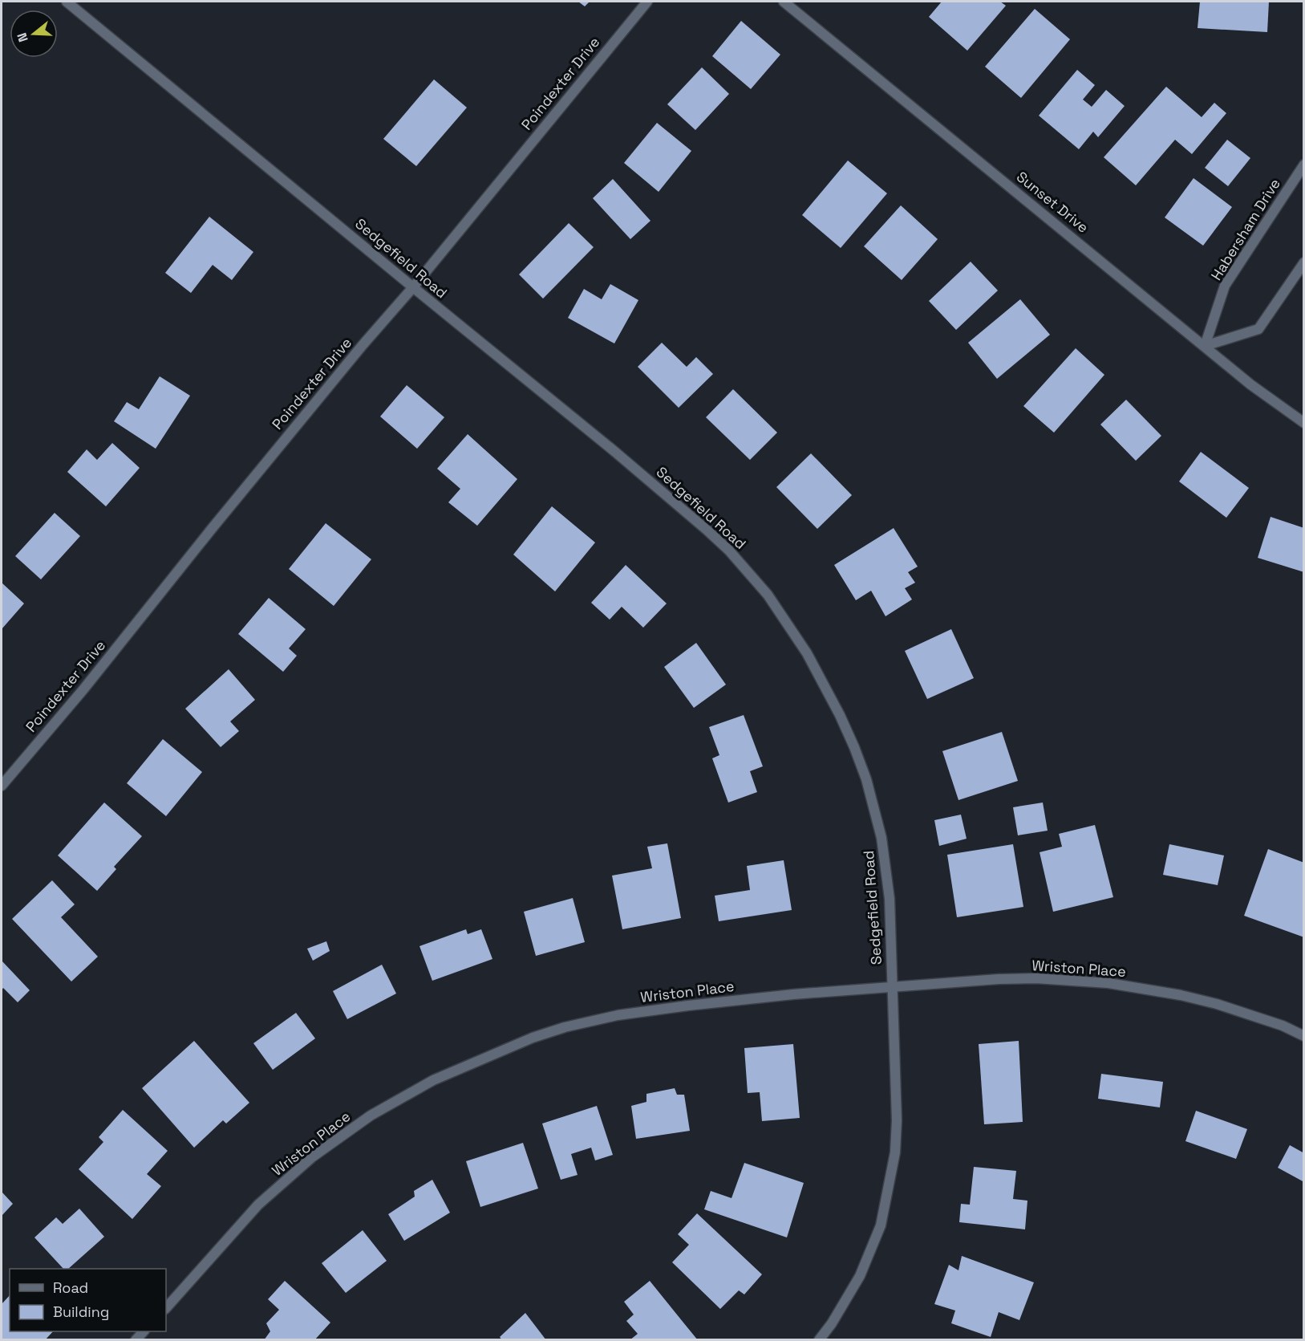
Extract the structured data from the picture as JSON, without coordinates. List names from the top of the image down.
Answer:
{
  "streets": {
    "street": [
      "Poindexter Drive",
      "Sunset Drive",
      "Habersham Drive",
      "Sedgefield Road",
      "Wriston Place"
    ]
  },
  "crossings": [
    ["Poindexter Drive", "Sedgefield Road"],
    ["Sunset Drive", "Habersham Drive"],
    ["Sedgefield Road", "Wriston Place"]
  ],
  "legend": ["Road", "Building"],
  "north": "left"
}
